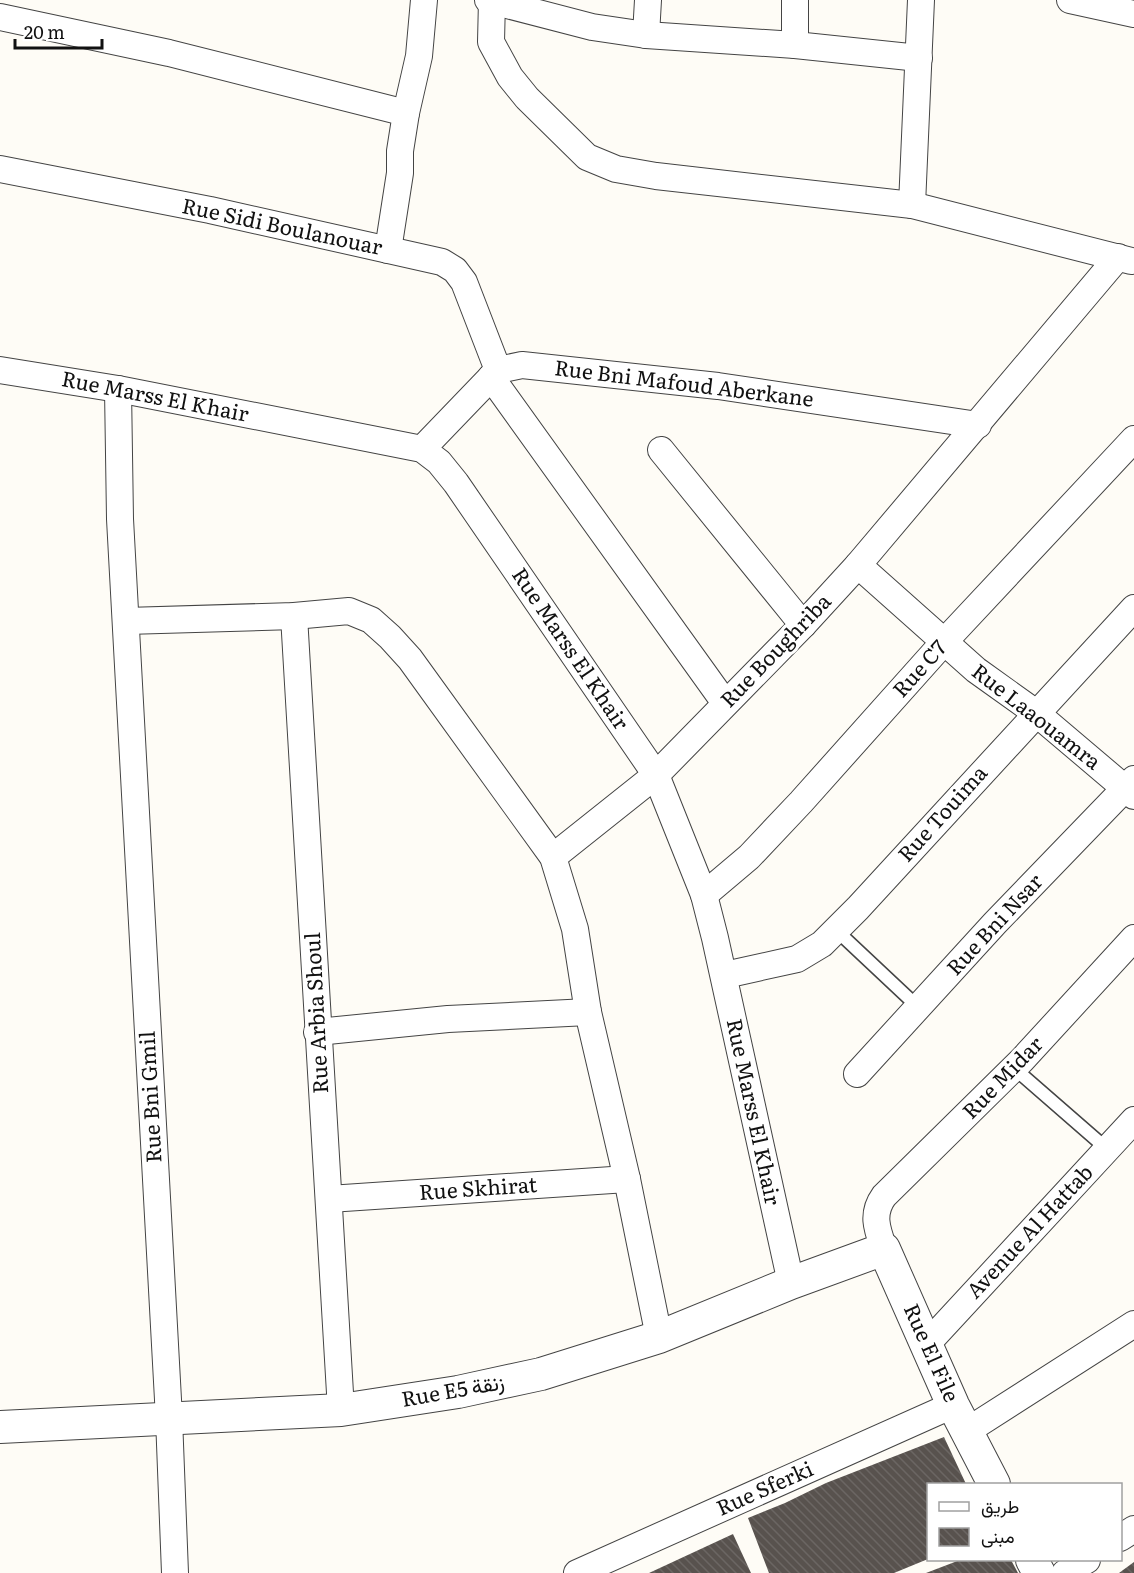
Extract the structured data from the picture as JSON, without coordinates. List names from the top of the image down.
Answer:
{
  "streets": {
    "street": [
      "Rue Sidi Boulanouar",
      "Rue Bni Mafoud Aberkane",
      "Rue Marss El Khair",
      "Rue Boughriba",
      "Rue C7",
      "Rue Laaouamra",
      "Rue Touima",
      "Rue Bni Nsar",
      "Rue Arbia Shoul",
      "Rue Midar",
      "Rue Bni Gmil",
      "Rue Skhirat",
      "Avenue Al Hattab",
      "Rue El File",
      "Rue E5 زنقة",
      "Rue Sferki"
    ]
  },
  "crossings": [
    ["Rue Sidi Boulanouar", "Rue Bni Mafoud Aberkane"],
    ["Rue Bni Mafoud Aberkane", "Rue Boughriba"],
    ["Rue Marss El Khair", "Rue Boughriba"],
    ["Rue Marss El Khair", "Rue C7"],
    ["Rue Marss El Khair", "Rue Touima"],
    ["Rue Marss El Khair", "Rue Bni Gmil"],
    ["Rue Marss El Khair", "Rue E5 زنقة"],
    ["Rue Boughriba", "Rue Laaouamra"],
    ["Rue C7", "Rue Laaouamra"],
    ["Rue Laaouamra", "Rue Touima"],
    ["Rue Laaouamra", "Rue Bni Nsar"],
    ["Rue Arbia Shoul", "Rue Skhirat"],
    ["Rue Arbia Shoul", "Rue E5 زنقة"],
    ["Rue Midar", "Rue El File"],
    ["Rue Bni Gmil", "Rue E5 زنقة"],
    ["Avenue Al Hattab", "Rue El File"],
    ["Rue El File", "Rue E5 زنقة"],
    ["Rue El File", "Rue Sferki"]
  ],
  "legend": ["طريق", "مبنى"],
  "scale_bar": "20 m"
}
